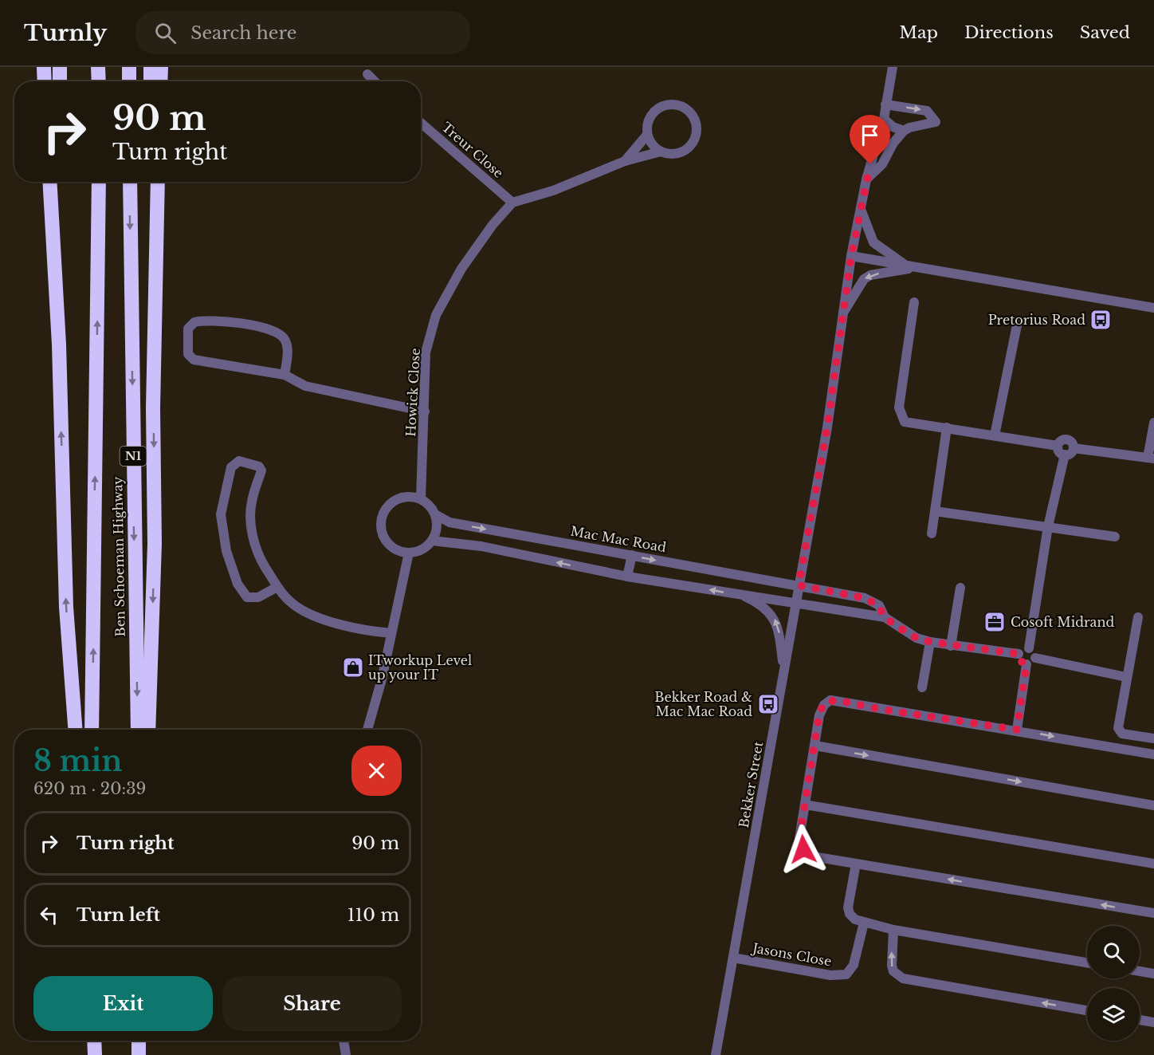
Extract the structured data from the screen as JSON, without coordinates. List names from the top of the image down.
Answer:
{
  "streets": {
    "highway": ["N1", "Ben Schoeman Highway"],
    "street": [
      "Treur Close",
      "Howick Close",
      "Mac Mac Road",
      "Bekker Street",
      "Jasons Close"
    ]
  },
  "crossings": [
    ["Treur Close", "Howick Close"],
    ["Howick Close", "Mac Mac Road"],
    ["Mac Mac Road", "Bekker Street"],
    ["Bekker Street", "Jasons Close"]
  ],
  "places": {
    "bus stop": ["Pretorius Road", "Bekker Road & Mac Mac Road"],
    "office": ["Cosoft Midrand"],
    "shop": ["ITworkup Level up your IT"]
  },
  "page": {
    "header": "Turnly",
    "search": "Search here",
    "nav": ["Map", "Directions", "Saved"],
    "turn": ["90 m", "Turn right"],
    "heading": ["8 min", "620 m · 20:39"],
    "list": [
      {
        "name": "Turn right",
        "value": "90 m"
      },
      {
        "name": "Turn left",
        "value": "110 m"
      }
    ],
    "buttons": ["Exit", "Share"]
  }
}
